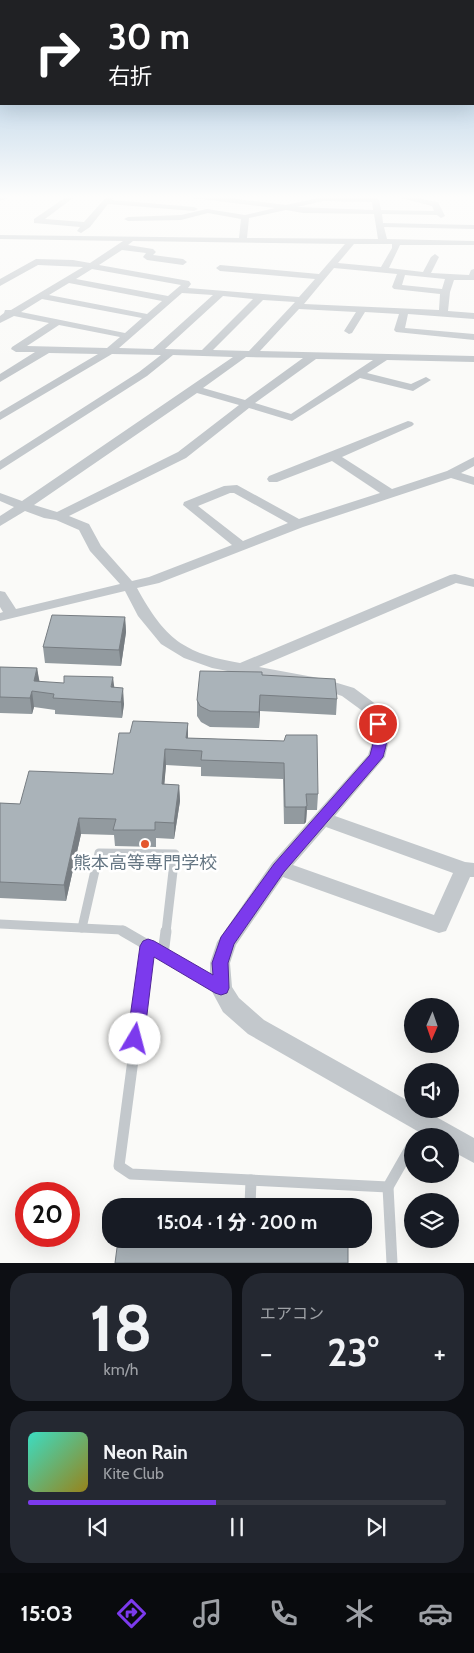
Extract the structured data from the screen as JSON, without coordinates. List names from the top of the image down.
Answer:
{
  "places": ["熊本高等専門学校"],
  "north": "bottom",
  "page": {
    "turn": ["30 m", "右折"],
    "limit": "20",
    "trip": "15:04 · 1 分 · 200 m",
    "tile": [
      ["18", "km/h"],
      "エアコン"
    ],
    "heat": ["−", "23°", "+"],
    "song": ["Neon Rain", "Kite Club"],
    "tabs": "15:03"
  }
}
